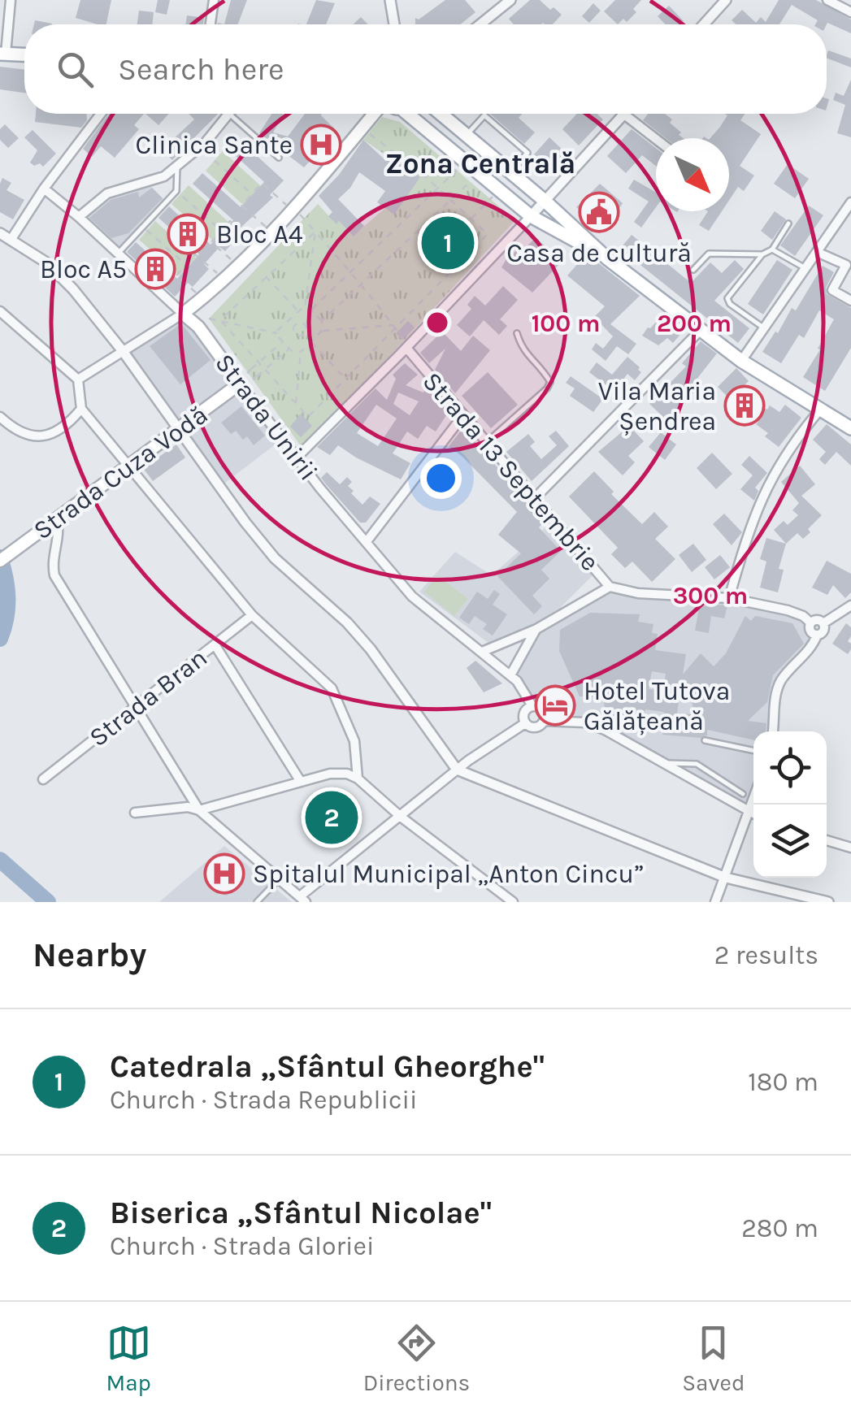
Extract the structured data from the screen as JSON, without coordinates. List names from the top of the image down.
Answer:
{
  "streets": {
    "main road": ["Strada Unirii", "Strada Cuza Vodă"],
    "street": ["Strada 13 Septembrie", "Strada Bran"]
  },
  "crossings": [
    ["Strada Unirii", "Strada Cuza Vodă"]
  ],
  "districts": ["Zona Centrală"],
  "places": {
    "hospital": ["Clinica Sante", "Spitalul Municipal „Anton Cincu”"],
    "public building": ["Casa de cultură"],
    "building": ["Bloc A4", "Bloc A5", "Vila Maria Șendrea"],
    "hotel": ["Hotel Tutova Gălățeană"]
  },
  "north": "bottom right",
  "page": {
    "search": "Search here",
    "pins": ["1", "2"],
    "heading": ["Nearby", "2 results"],
    "list": [
      {
        "mark": "1",
        "name": "Catedrala „Sfântul Gheorghe\"",
        "note": "Church · Strada Republicii",
        "value": "180 m"
      },
      {
        "mark": "2",
        "name": "Biserica „Sfântul Nicolae\"",
        "note": "Church · Strada Gloriei",
        "value": "280 m"
      }
    ],
    "nav": ["Map", "Directions", "Saved"]
  },
  "rings": ["100 m", "200 m", "300 m"]
}
